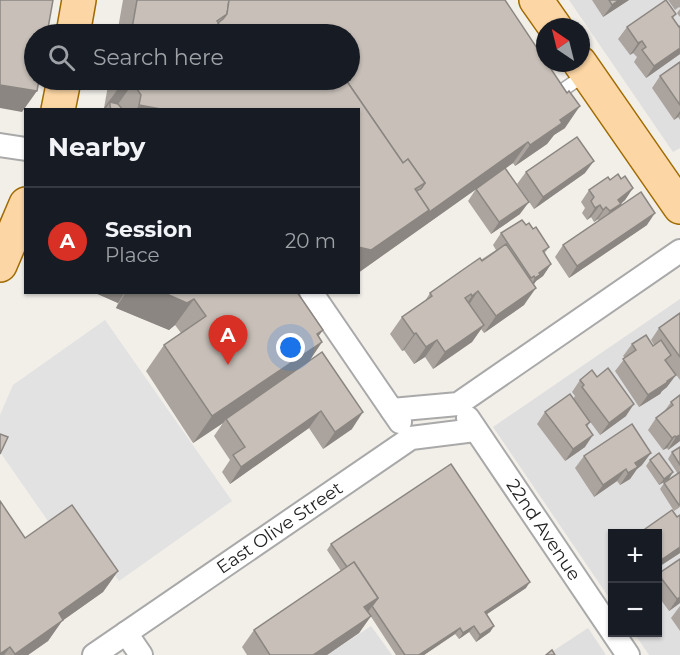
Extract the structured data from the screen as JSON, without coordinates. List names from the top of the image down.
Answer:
{
  "streets": {
    "street": ["East Olive Street", "22nd Avenue"]
  },
  "crossings": [
    ["East Olive Street", "22nd Avenue"]
  ],
  "north": "top left",
  "page": {
    "search": "Search here",
    "heading": "Nearby",
    "list": [
      {
        "mark": "A",
        "name": "Session",
        "note": "Place",
        "value": "20 m"
      }
    ],
    "pins": "A",
    "map_buttons": ["+", "−"]
  }
}
